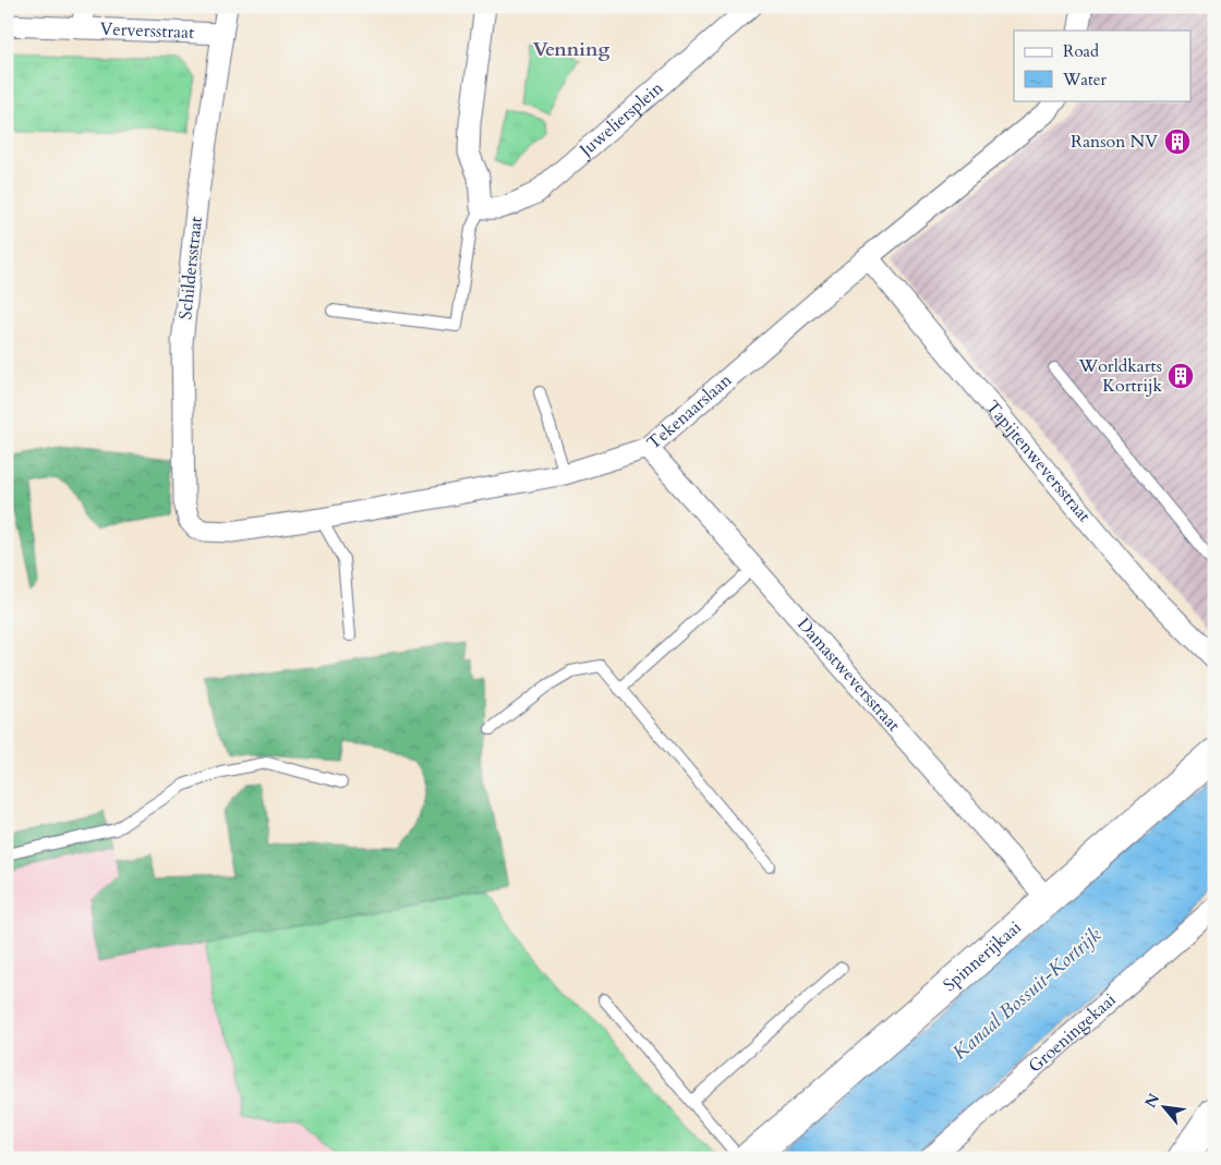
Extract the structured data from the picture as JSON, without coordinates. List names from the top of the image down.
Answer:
{
  "streets": {
    "street": [
      "Verversstraat",
      "Juweliersplein",
      "Schildersstraat",
      "Tekenaarslaan",
      "Tapijtenweversstraat",
      "Damastweversstraat",
      "Spinnerijkaai",
      "Groeningekaai"
    ]
  },
  "crossings": [
    ["Verversstraat", "Schildersstraat"],
    ["Schildersstraat", "Tekenaarslaan"],
    ["Tekenaarslaan", "Tapijtenweversstraat"],
    ["Tekenaarslaan", "Damastweversstraat"],
    ["Damastweversstraat", "Spinnerijkaai"]
  ],
  "districts": ["Venning"],
  "water": ["Kanaal Bossuit-Kortrijk"],
  "places": {
    "building": ["Ranson NV", "Worldkarts Kortrijk"]
  },
  "legend": ["Road", "Water"],
  "north": "top left"
}
